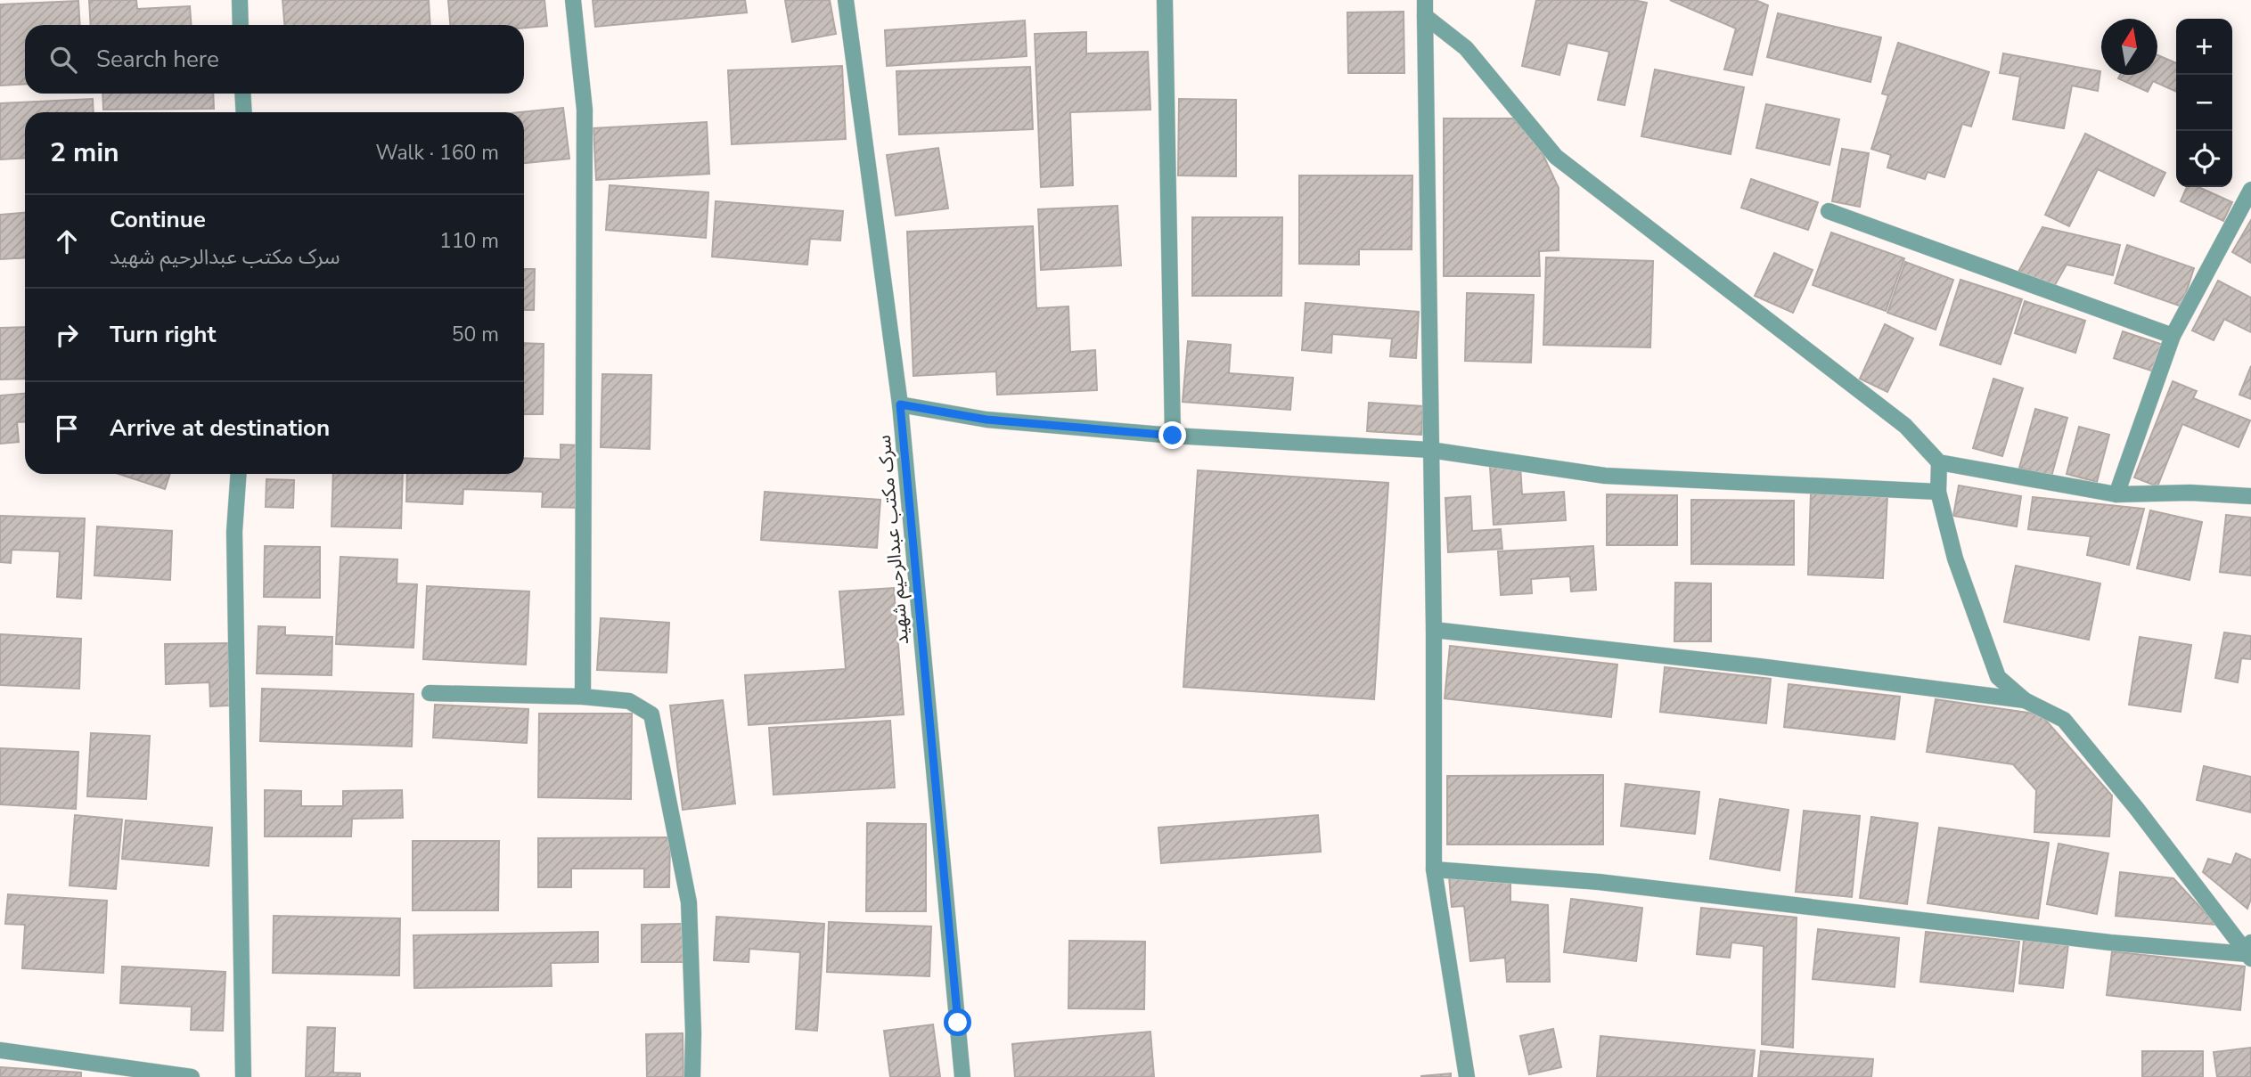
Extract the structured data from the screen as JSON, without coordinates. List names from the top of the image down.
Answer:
{
  "streets": {
    "street": ["سرک مکتب عبدالرحیم شهید"]
  },
  "north": "top",
  "page": {
    "map_buttons": ["+", "−"],
    "search": "Search here",
    "heading": ["2 min", "Walk · 160 m"],
    "list": [
      ["Continue", "سرک مکتب عبدالرحیم شهید", "110 m"],
      ["Turn right", "50 m"],
      "Arrive at destination"
    ]
  }
}
